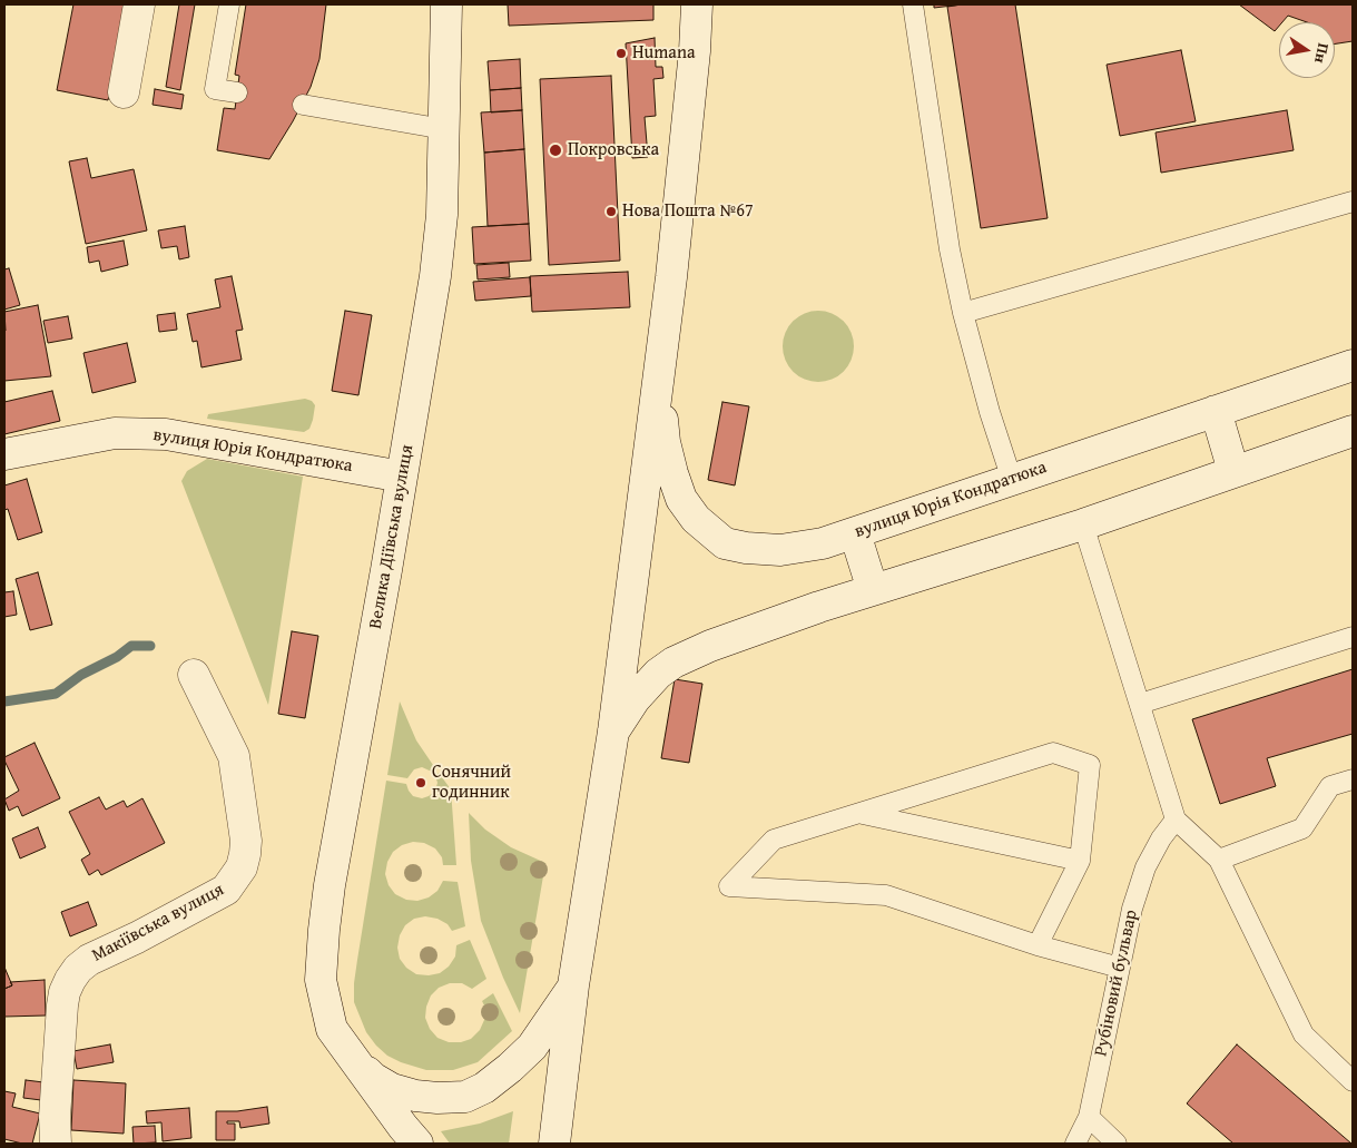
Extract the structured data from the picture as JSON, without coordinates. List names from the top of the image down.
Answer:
{
  "streets": {
    "main road": ["вулиця Юрія Кондратюка", "Велика Діївська вулиця", "Макіївська вулиця"],
    "lane": ["Рубіновий бульвар"]
  },
  "crossings": [
    ["вулиця Юрія Кондратюка", "Велика Діївська вулиця"]
  ],
  "places": [
    "Humana",
    "Покровська",
    "Нова Пошта №67",
    "Сонячний годинник"
  ],
  "north": "right"
}
